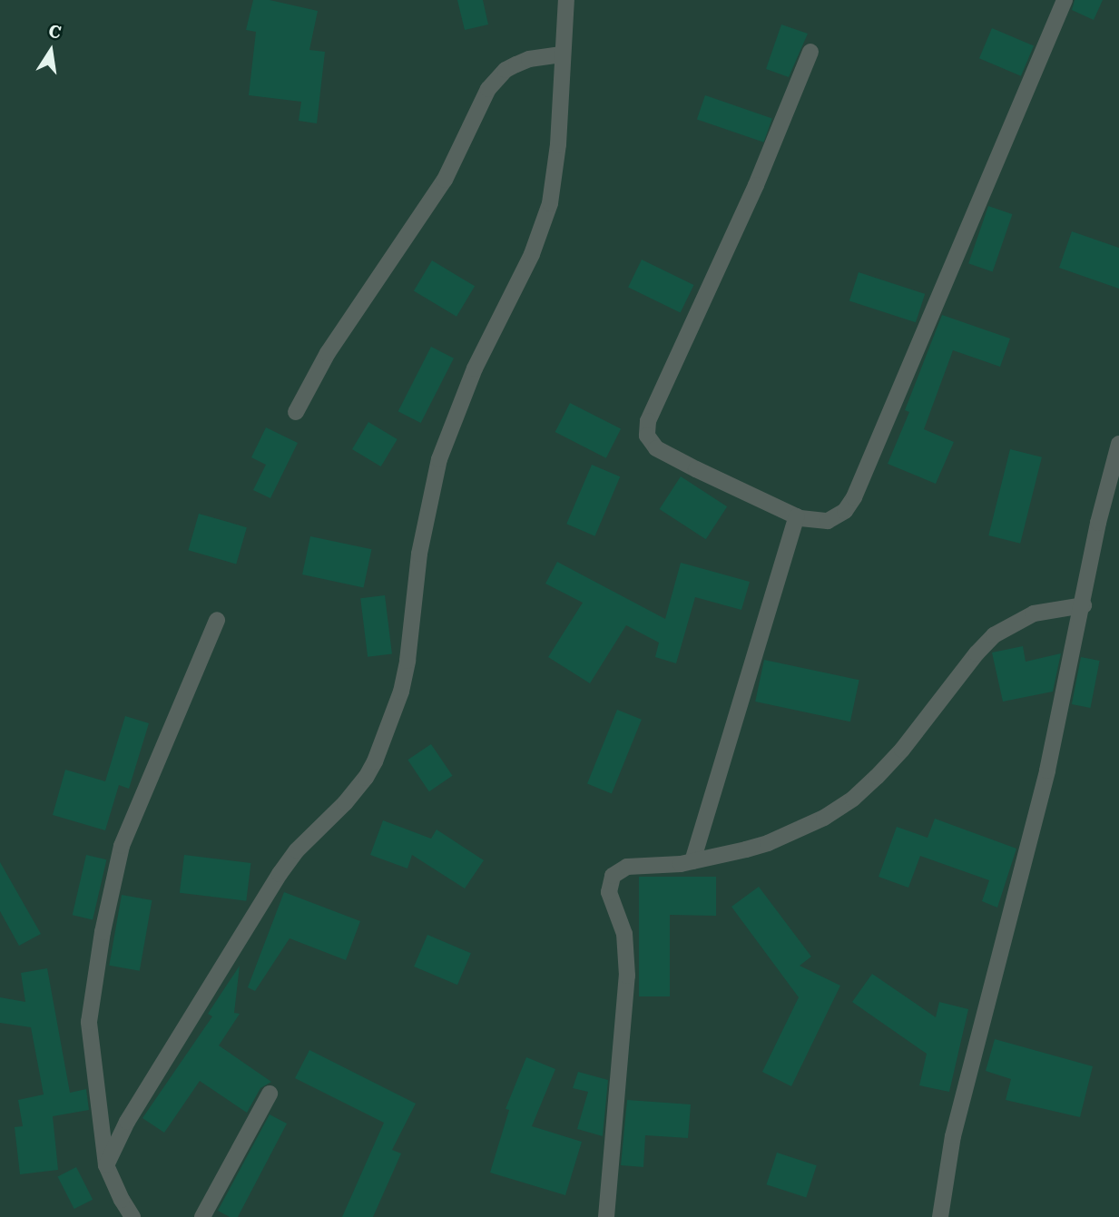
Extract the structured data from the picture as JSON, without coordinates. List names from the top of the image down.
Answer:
{
  "north": "top"
}
